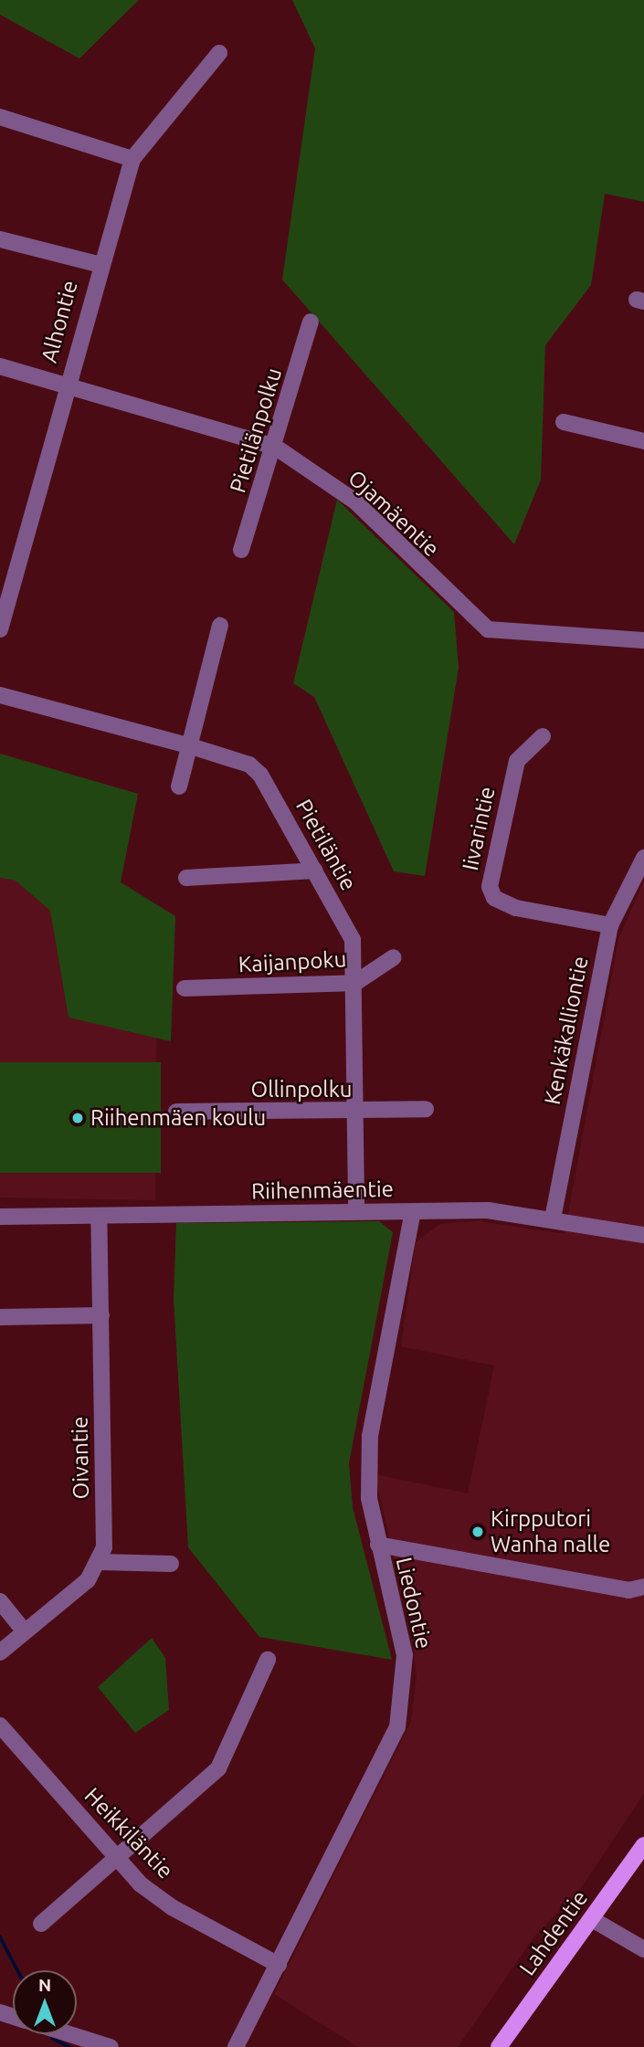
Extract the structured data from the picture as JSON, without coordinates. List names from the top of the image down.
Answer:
{
  "streets": {
    "main road": ["Lahdentie"],
    "street": [
      "Alhontie",
      "Pietilänpolku",
      "Ojamäentie",
      "Iivarintie",
      "Pietiläntie",
      "Kaijanpoku",
      "Kenkäkalliontie",
      "Ollinpolku",
      "Riihenmäentie",
      "Oivantie",
      "Liedontie",
      "Heikkiläntie"
    ]
  },
  "crossings": [
    ["Alhontie", "Ojamäentie"],
    ["Pietilänpolku", "Ojamäentie"],
    ["Iivarintie", "Kenkäkalliontie"],
    ["Pietiläntie", "Kaijanpoku"],
    ["Pietiläntie", "Ollinpolku"],
    ["Pietiläntie", "Riihenmäentie"],
    ["Kenkäkalliontie", "Riihenmäentie"],
    ["Riihenmäentie", "Oivantie"],
    ["Riihenmäentie", "Liedontie"],
    ["Liedontie", "Heikkiläntie"]
  ],
  "places": ["Riihenmäen koulu", "Kirpputori Wanha nalle"],
  "north": "top"
}
